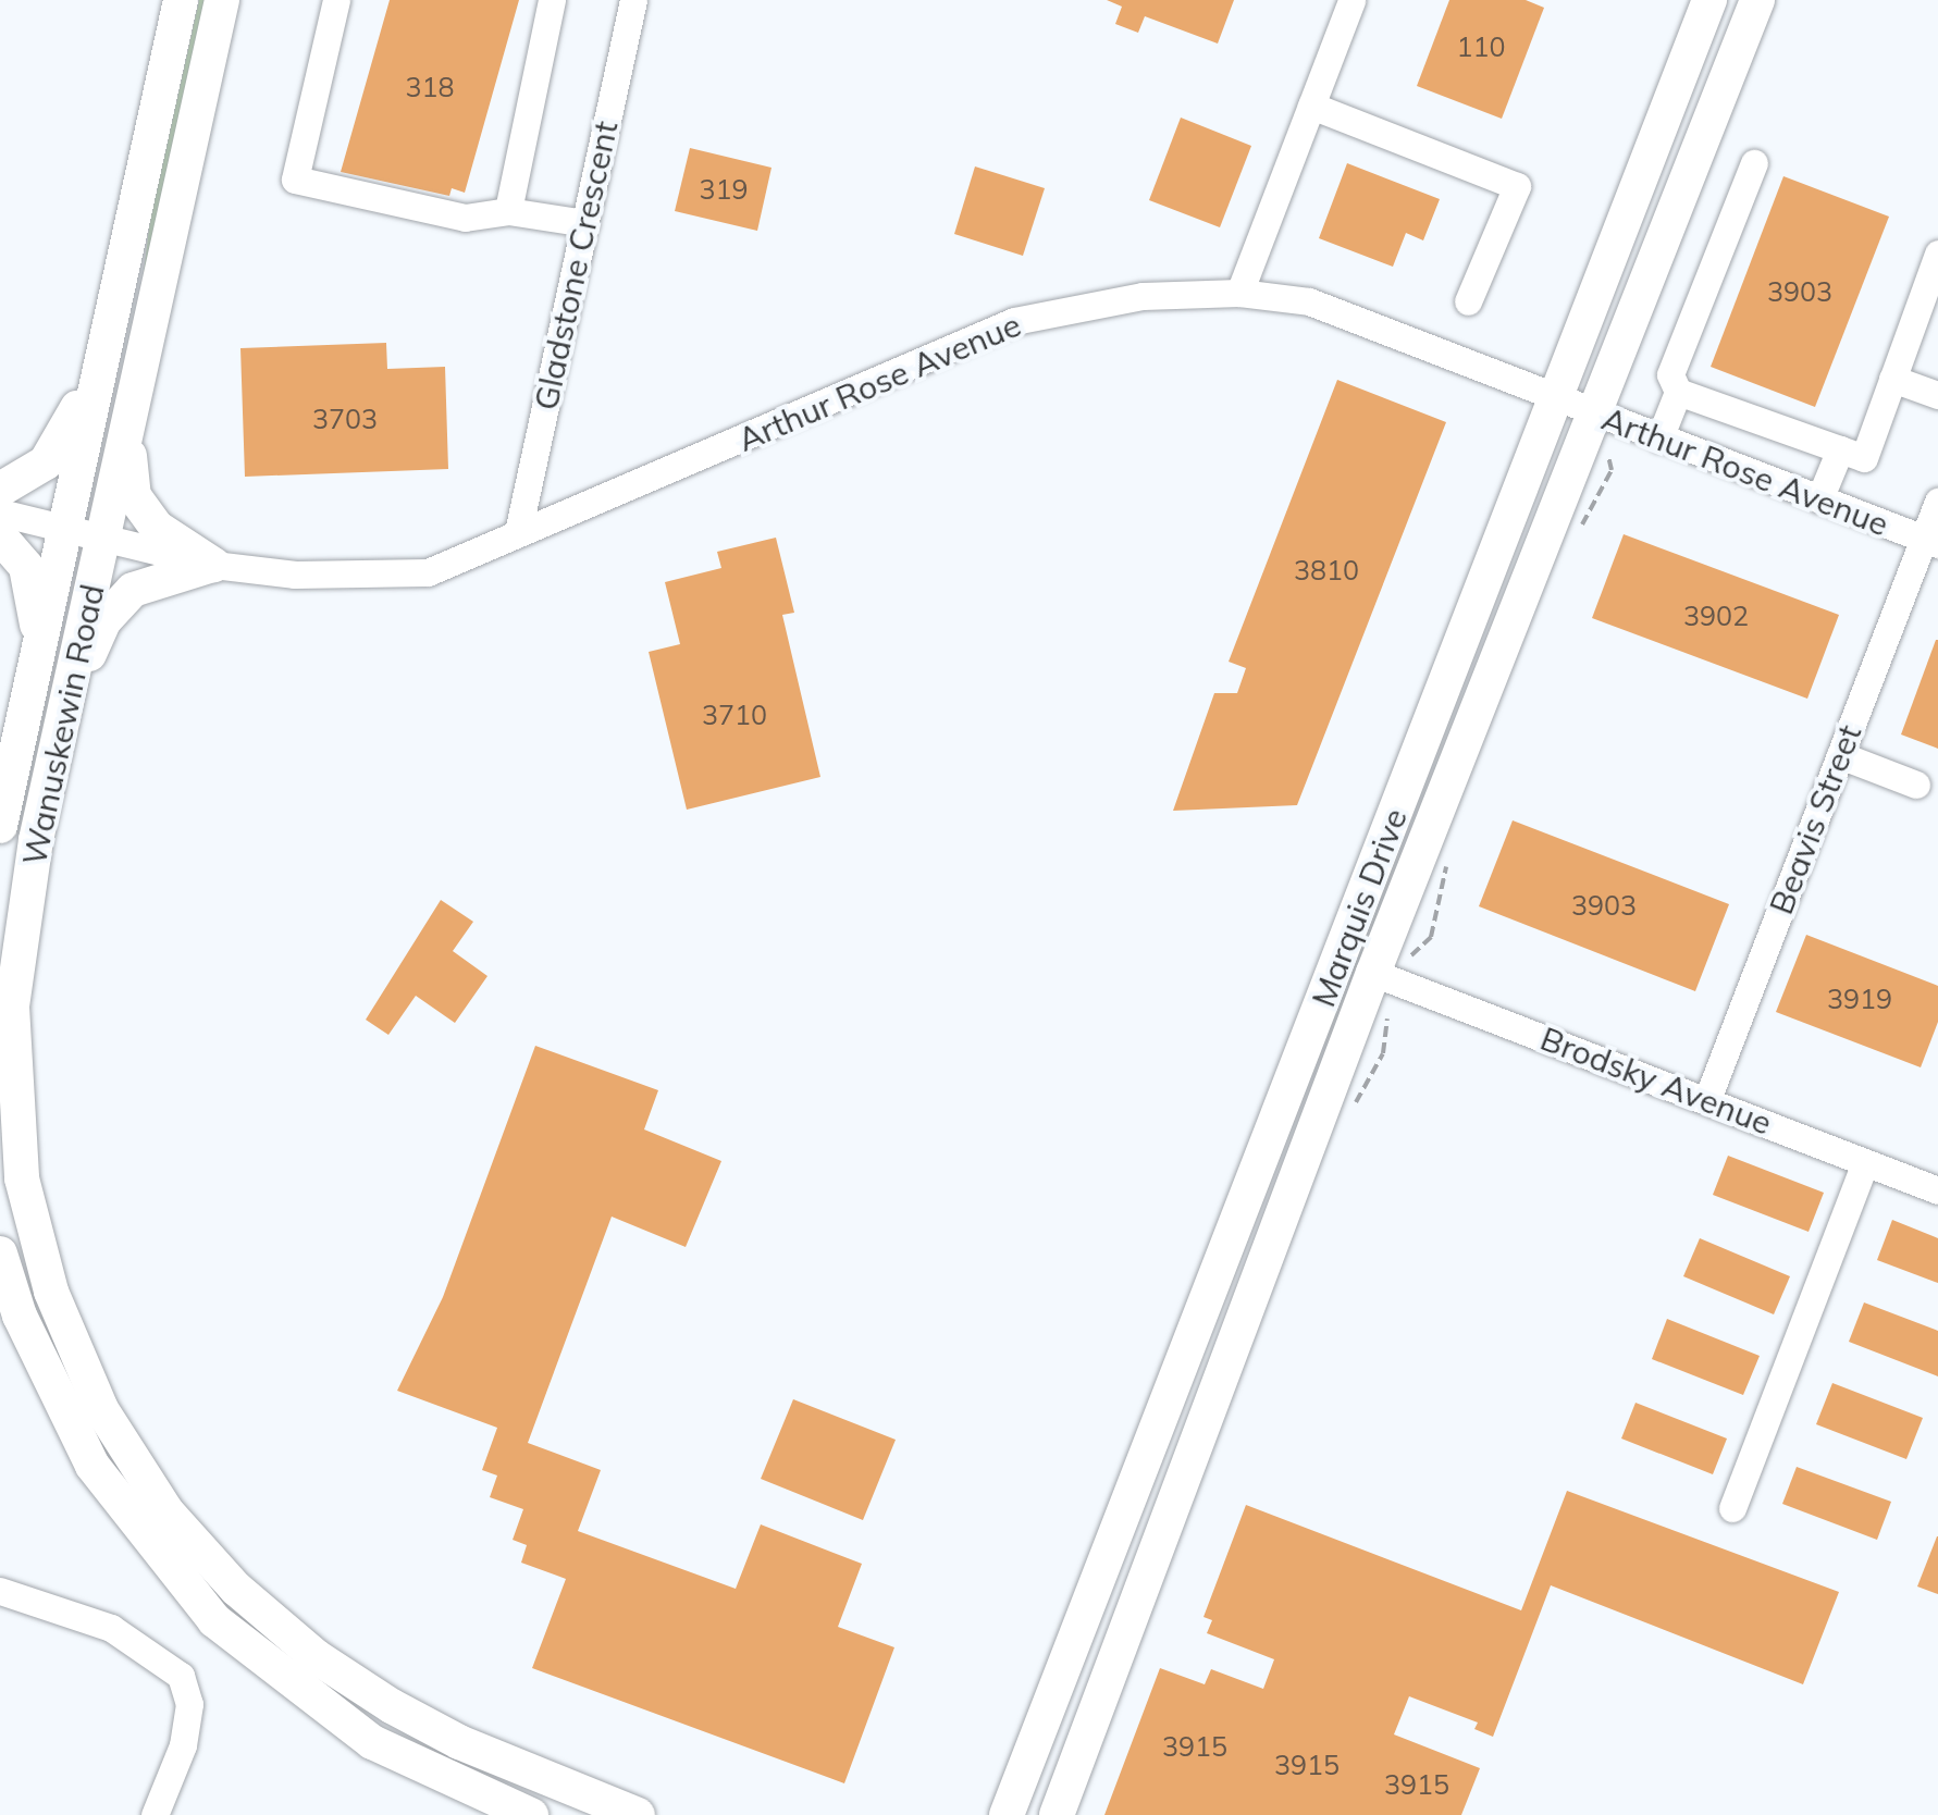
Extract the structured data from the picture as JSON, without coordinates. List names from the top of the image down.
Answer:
{
  "streets": {
    "main road": ["Wanuskewin Road", "Marquis Drive"],
    "street": [
      "Gladstone Crescent",
      "Arthur Rose Avenue",
      "Beavis Street",
      "Brodsky Avenue"
    ]
  },
  "crossings": [
    ["Gladstone Crescent", "Arthur Rose Avenue"],
    ["Arthur Rose Avenue", "Wanuskewin Road"],
    ["Arthur Rose Avenue", "Beavis Street"],
    ["Arthur Rose Avenue", "Marquis Drive"],
    ["Beavis Street", "Brodsky Avenue"],
    ["Marquis Drive", "Brodsky Avenue"]
  ],
  "house_numbers": [
    "110",
    "318",
    "319",
    "3903",
    "3703",
    "3810",
    "3902",
    "3710",
    "3903",
    "3919",
    "3915",
    "3915",
    "3915"
  ]
}
